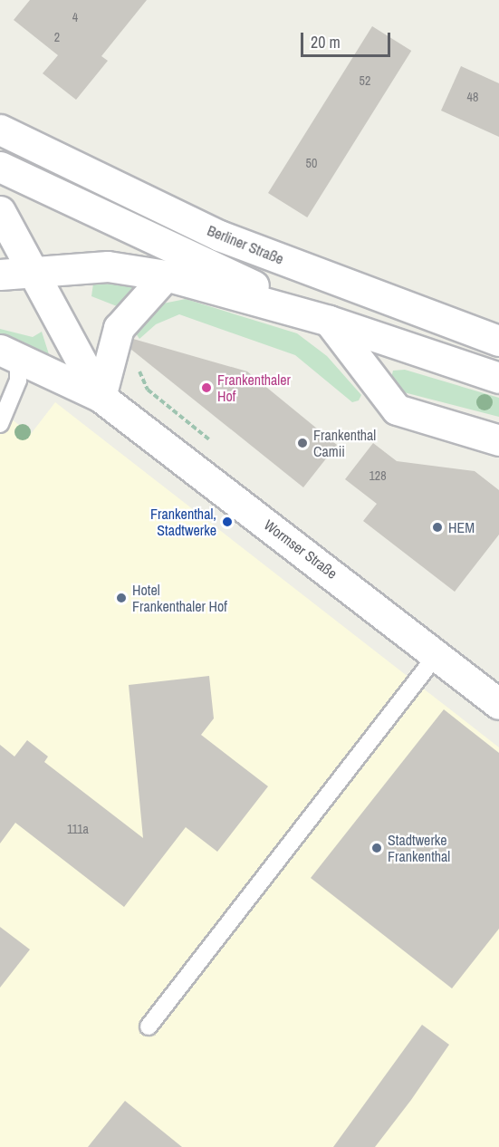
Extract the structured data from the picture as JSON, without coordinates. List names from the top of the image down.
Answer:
{
  "streets": {
    "main road": ["Berliner Straße", "Wormser Straße"]
  },
  "places": [
    "Frankenthaler Hof",
    "Frankenthal Camii",
    "Frankenthal, Stadtwerke",
    "HEM",
    "Hotel Frankenthaler Hof",
    "Stadtwerke Frankenthal"
  ],
  "house_numbers": [
    "4",
    "2",
    "52",
    "48",
    "50",
    "128",
    "111a"
  ],
  "scale_bar": "20 m"
}
